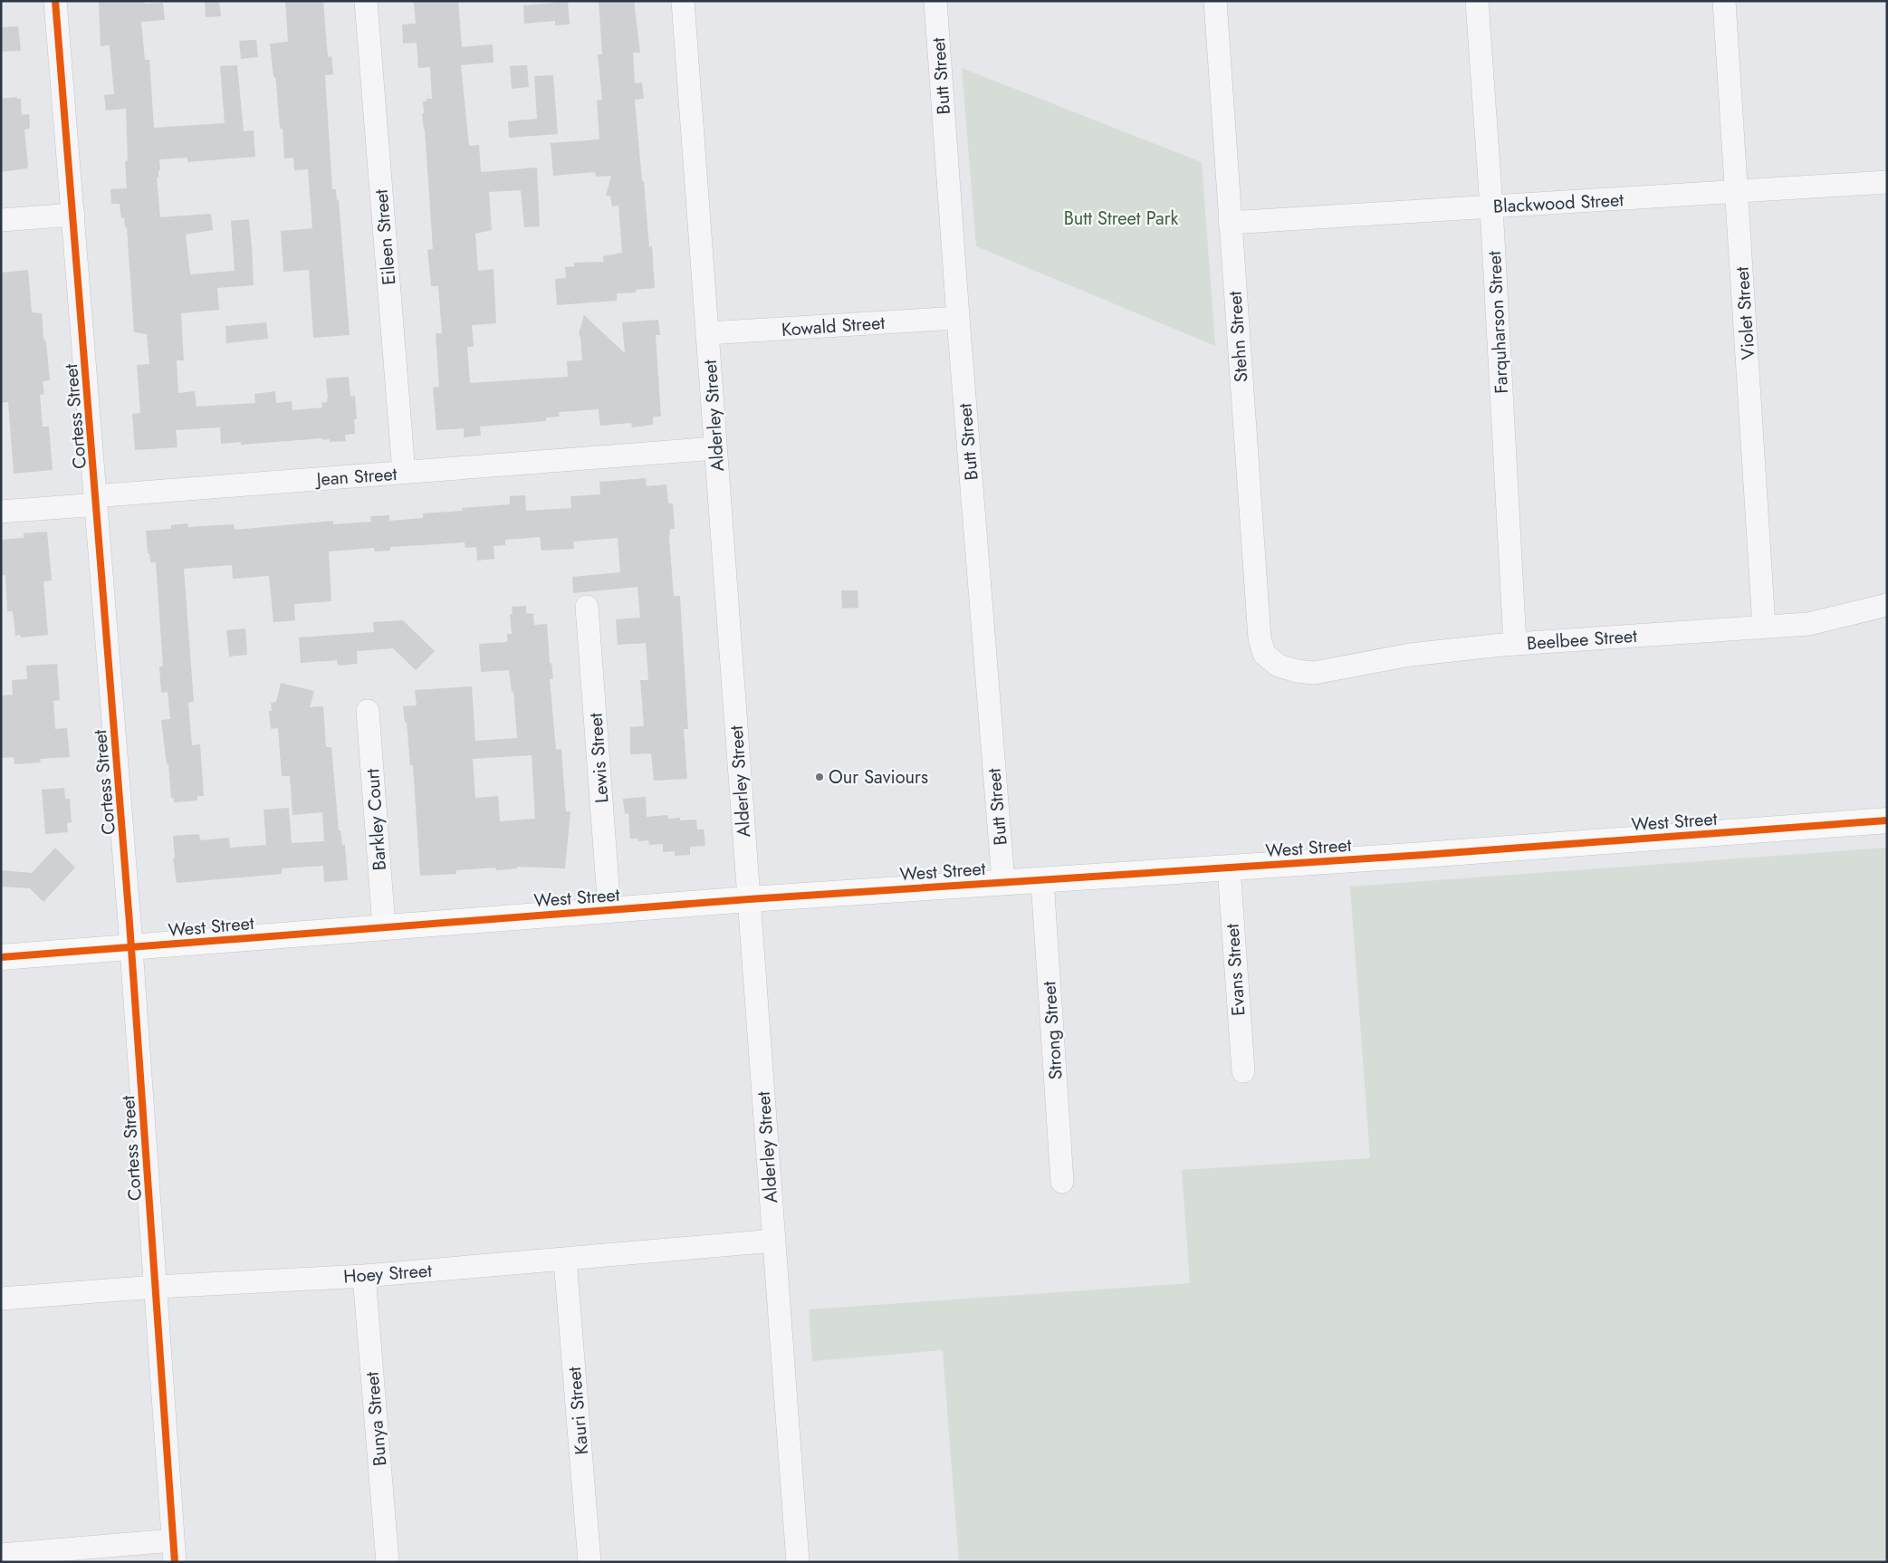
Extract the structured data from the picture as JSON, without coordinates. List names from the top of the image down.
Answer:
{
  "streets": {
    "main road": ["West Street"],
    "street": [
      "Butt Street",
      "Blackwood Street",
      "Eileen Street",
      "Violet Street",
      "Farquharson Street",
      "Kowald Street",
      "Stehn Street",
      "Alderley Street",
      "Cortess Street",
      "Jean Street",
      "Beelbee Street",
      "Lewis Street",
      "Barkley Court",
      "Evans Street",
      "Strong Street",
      "Hoey Street",
      "Kauri Street",
      "Bunya Street"
    ]
  },
  "crossings": [
    ["Butt Street", "Kowald Street"],
    ["Butt Street", "West Street"],
    ["Blackwood Street", "Violet Street"],
    ["Blackwood Street", "Farquharson Street"],
    ["Blackwood Street", "Stehn Street"],
    ["Eileen Street", "Jean Street"],
    ["Violet Street", "Beelbee Street"],
    ["Farquharson Street", "Beelbee Street"],
    ["Kowald Street", "Alderley Street"],
    ["Stehn Street", "Beelbee Street"],
    ["Alderley Street", "Jean Street"],
    ["Alderley Street", "West Street"],
    ["Alderley Street", "Hoey Street"],
    ["Cortess Street", "Jean Street"],
    ["Cortess Street", "West Street"],
    ["Cortess Street", "Hoey Street"],
    ["Lewis Street", "West Street"],
    ["Barkley Court", "West Street"],
    ["West Street", "Evans Street"],
    ["West Street", "Strong Street"],
    ["Hoey Street", "Kauri Street"],
    ["Hoey Street", "Bunya Street"]
  ],
  "parks": ["Butt Street Park"],
  "places": ["Our Saviours"]
}
